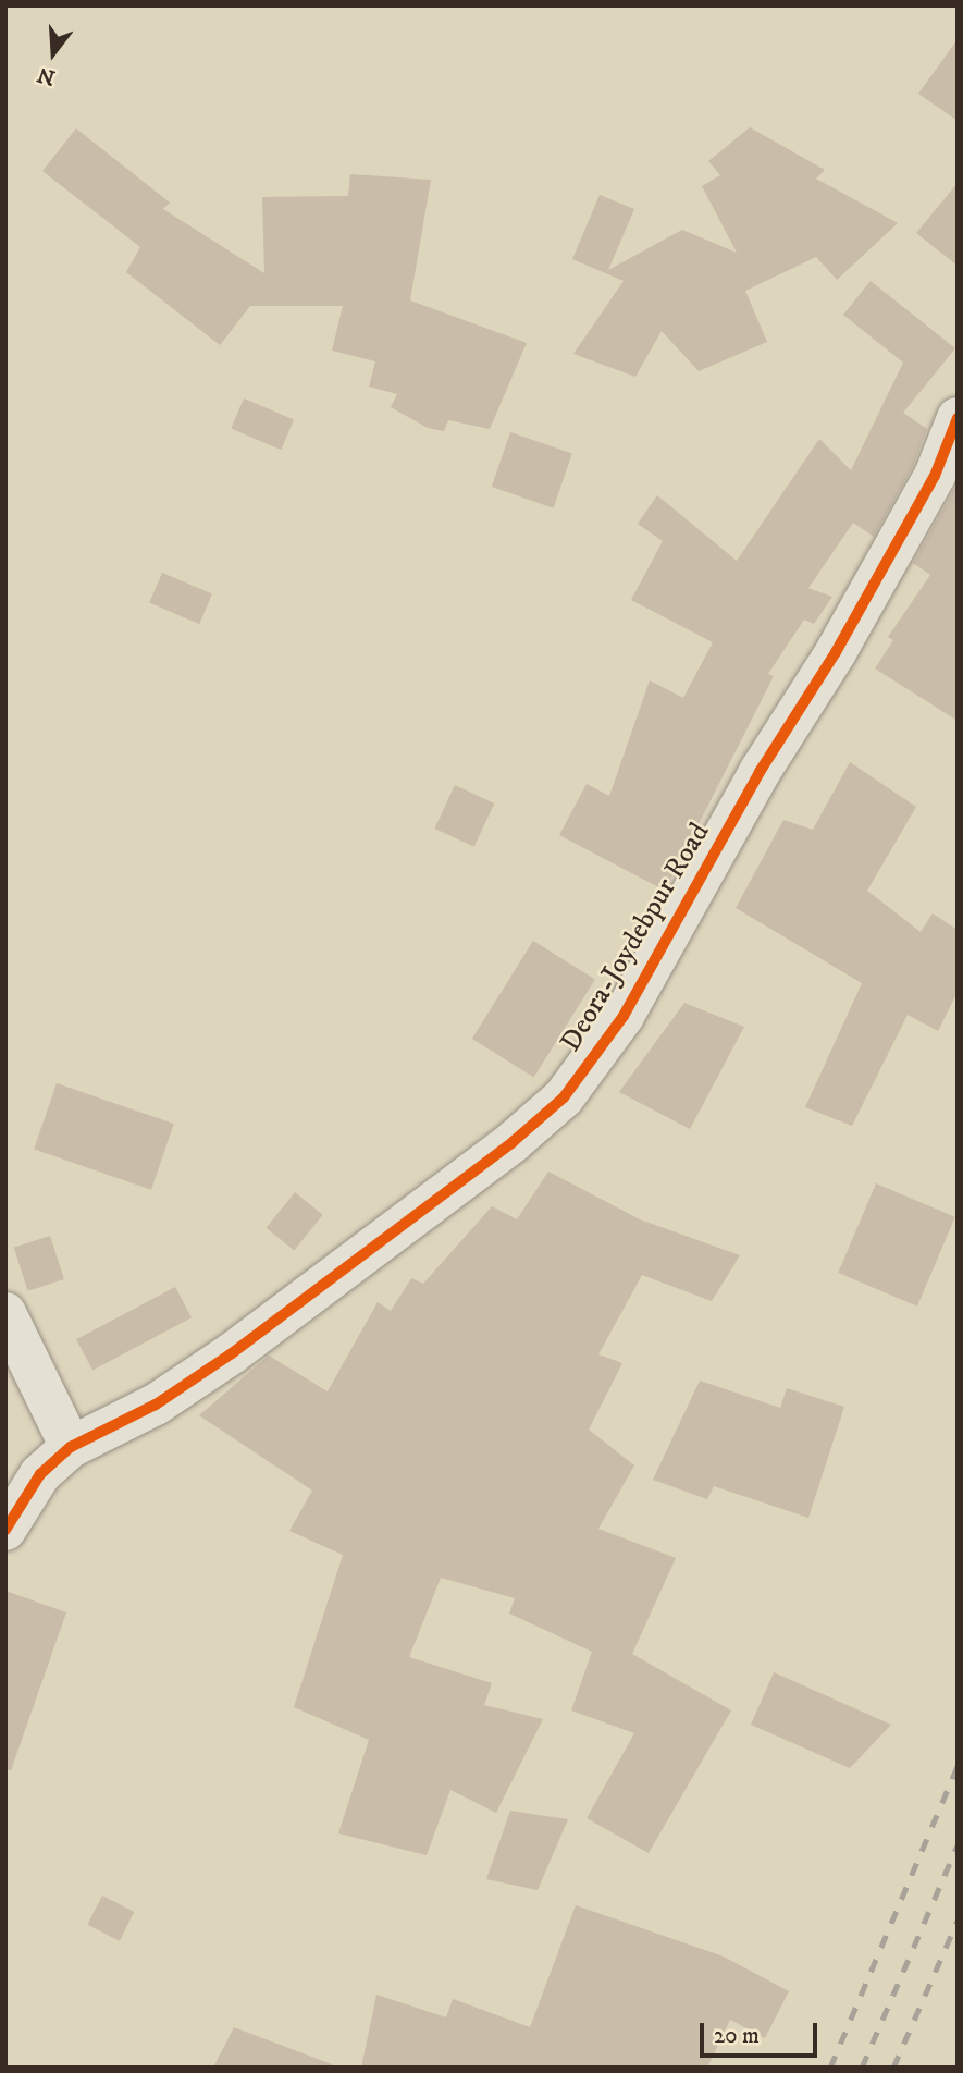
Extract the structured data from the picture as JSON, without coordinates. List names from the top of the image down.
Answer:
{
  "streets": {
    "street": ["Deora-Joydebpur Road"]
  },
  "scale_bar": "20 m",
  "north": "bottom"
}
